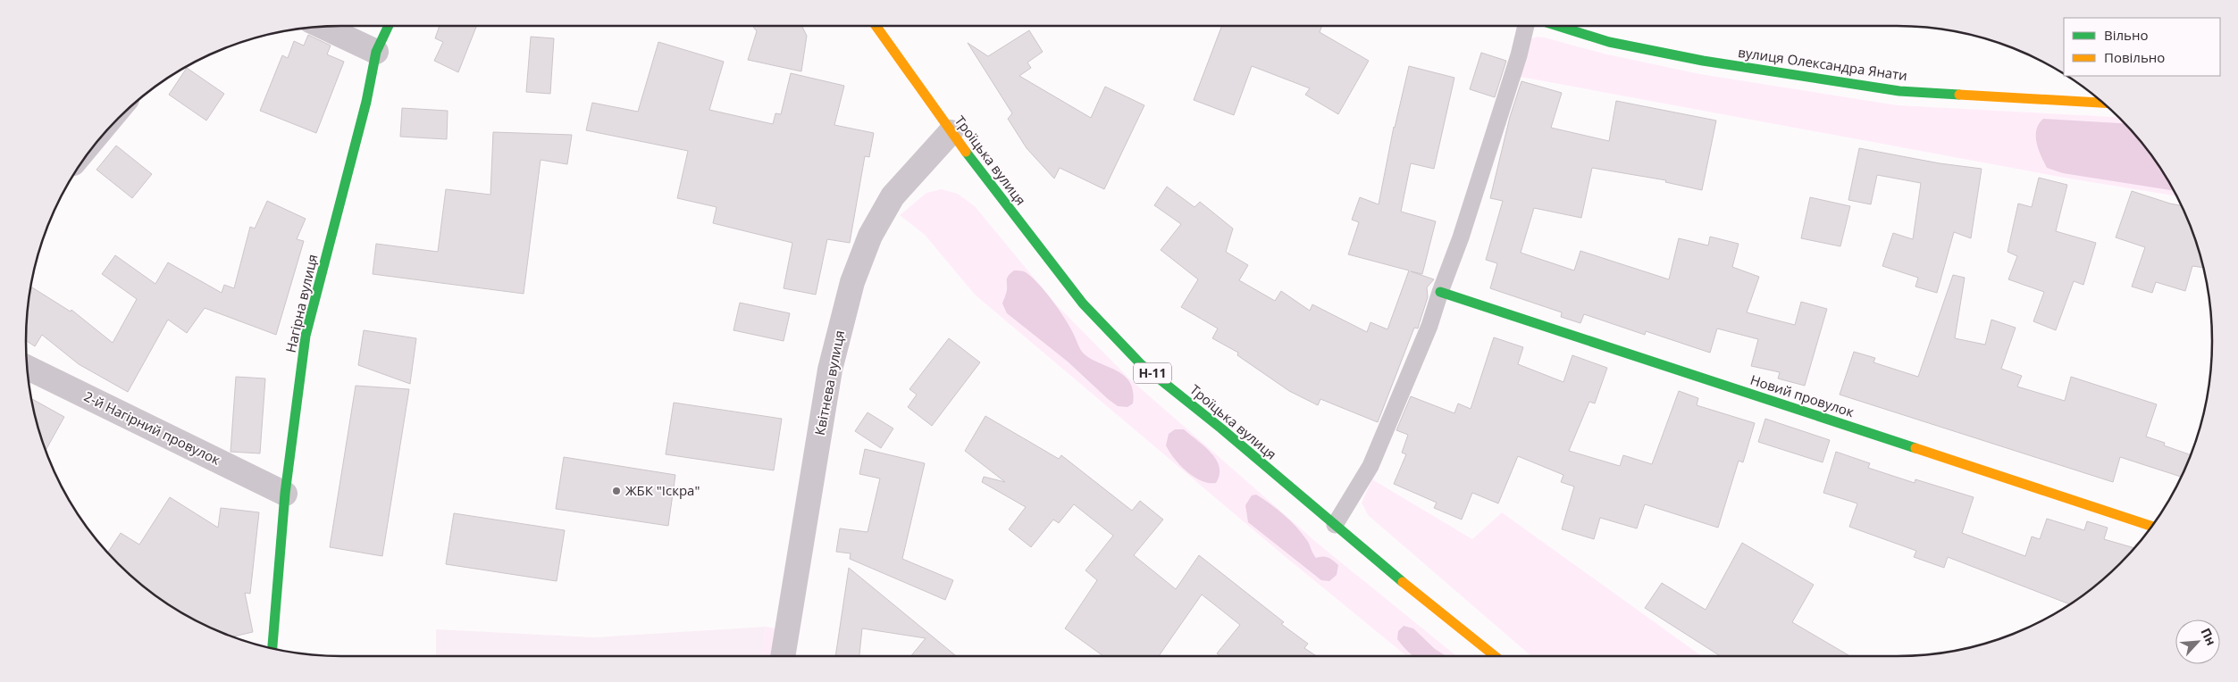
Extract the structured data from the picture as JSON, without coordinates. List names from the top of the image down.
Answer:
{
  "streets": {
    "street": [
      "вулиця Олександра Янати",
      "Троїцька вулиця",
      "Нагірна вулиця",
      "Н-11",
      "Квітнева вулиця",
      "Новий провулок",
      "2-й Нагірний провулок"
    ]
  },
  "crossings": [
    ["Троїцька вулиця", "Квітнева вулиця"],
    ["Нагірна вулиця", "2-й Нагірний провулок"]
  ],
  "places": ["ЖБК \"Іскра\""],
  "legend": ["Вільно", "Повільно"],
  "north": "top right"
}
